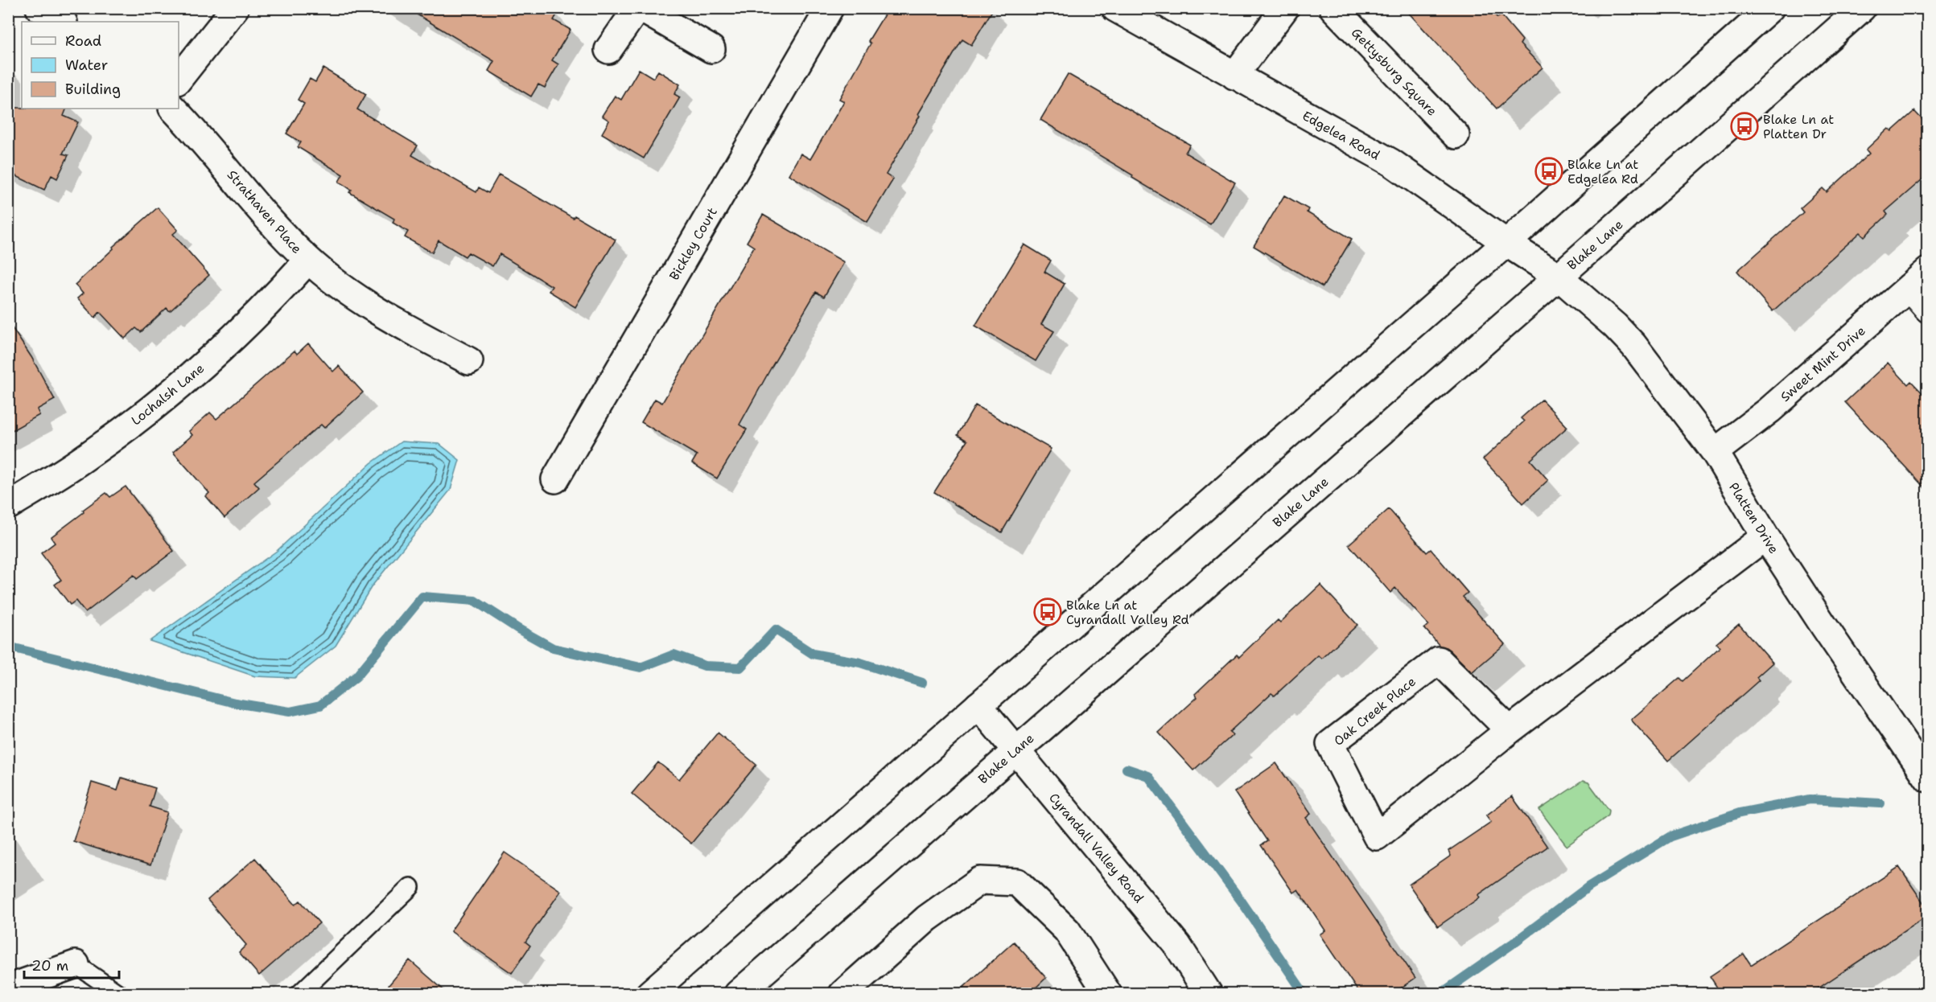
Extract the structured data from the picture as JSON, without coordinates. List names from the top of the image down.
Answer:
{
  "streets": {
    "street": [
      "Gettysburg Square",
      "Edgelea Road",
      "Strathaven Place",
      "Bickley Court",
      "Blake Lane",
      "Sweet Mint Drive",
      "Lochalsh Lane",
      "Platten Drive",
      "Oak Creek Place",
      "Cyrandall Valley Road"
    ]
  },
  "crossings": [
    ["Edgelea Road", "Blake Lane"],
    ["Edgelea Road", "Platten Drive"],
    ["Strathaven Place", "Lochalsh Lane"],
    ["Blake Lane", "Platten Drive"],
    ["Blake Lane", "Cyrandall Valley Road"],
    ["Sweet Mint Drive", "Platten Drive"],
    ["Platten Drive", "Oak Creek Place"]
  ],
  "places": {
    "bus stop": ["Blake Ln at Platten Dr", "Blake Ln at Edgelea Rd", "Blake Ln at Cyrandall Valley Rd"]
  },
  "legend": ["Road", "Water", "Building"],
  "scale_bar": "20 m"
}
